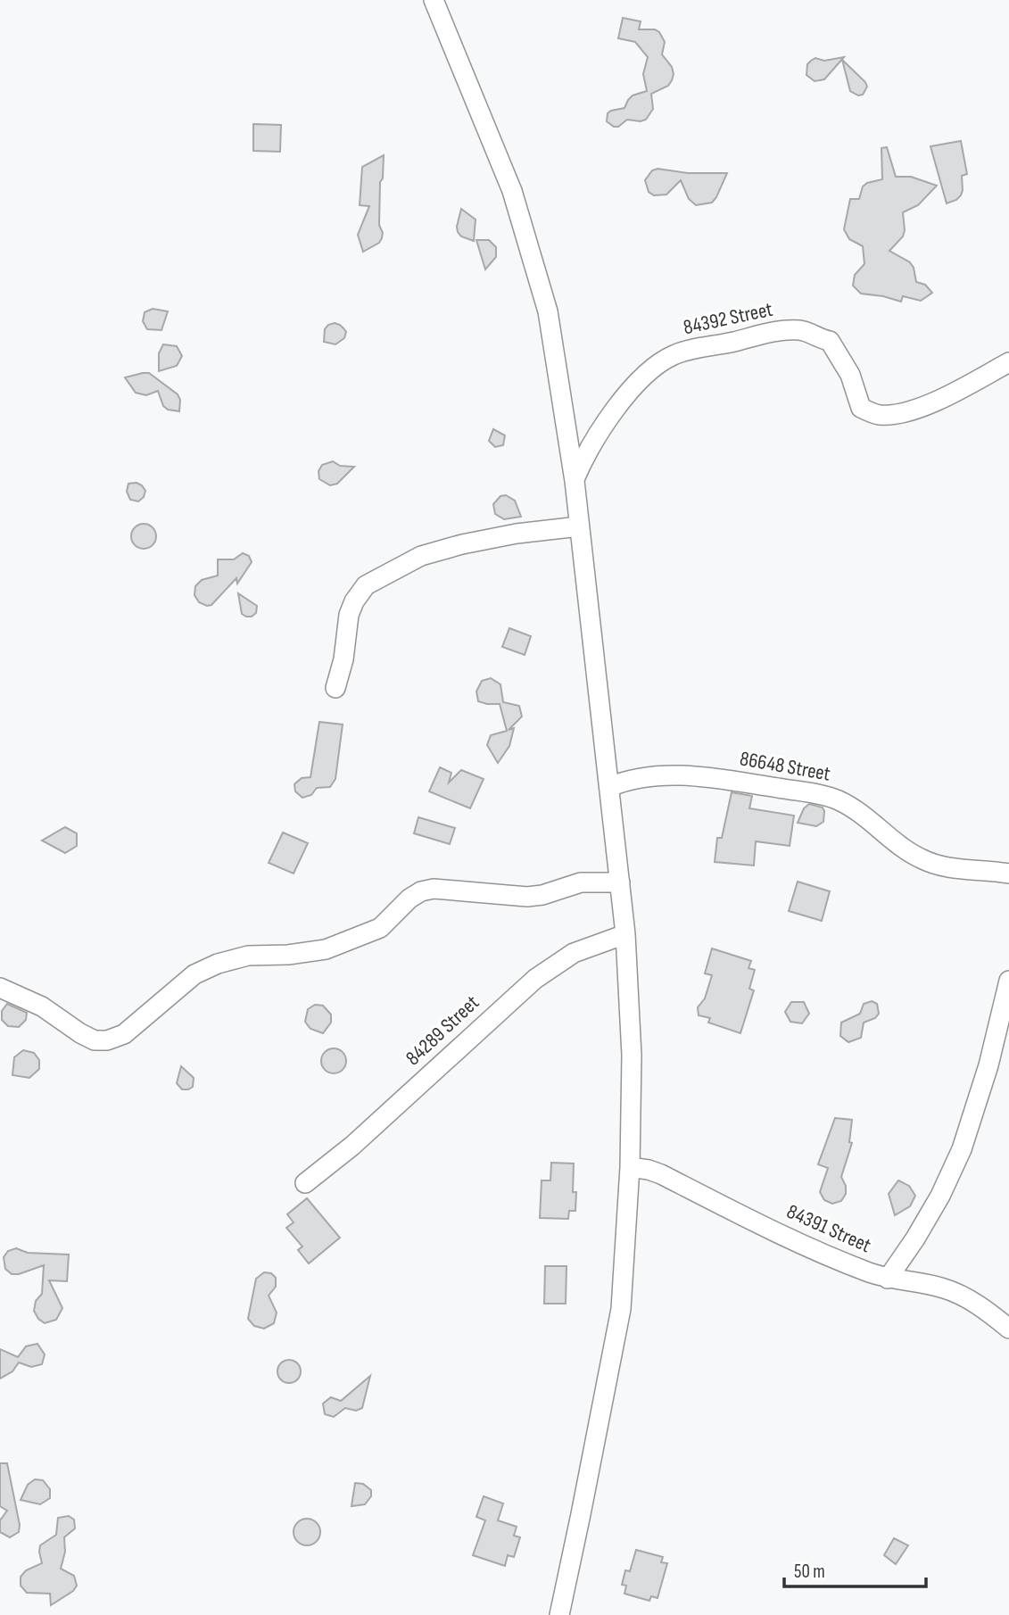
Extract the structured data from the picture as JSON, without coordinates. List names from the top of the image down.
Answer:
{
  "streets": {
    "street": [
      "84392 Street",
      "86648 Street",
      "84289 Street",
      "84391 Street"
    ]
  },
  "scale_bar": "50 m"
}
